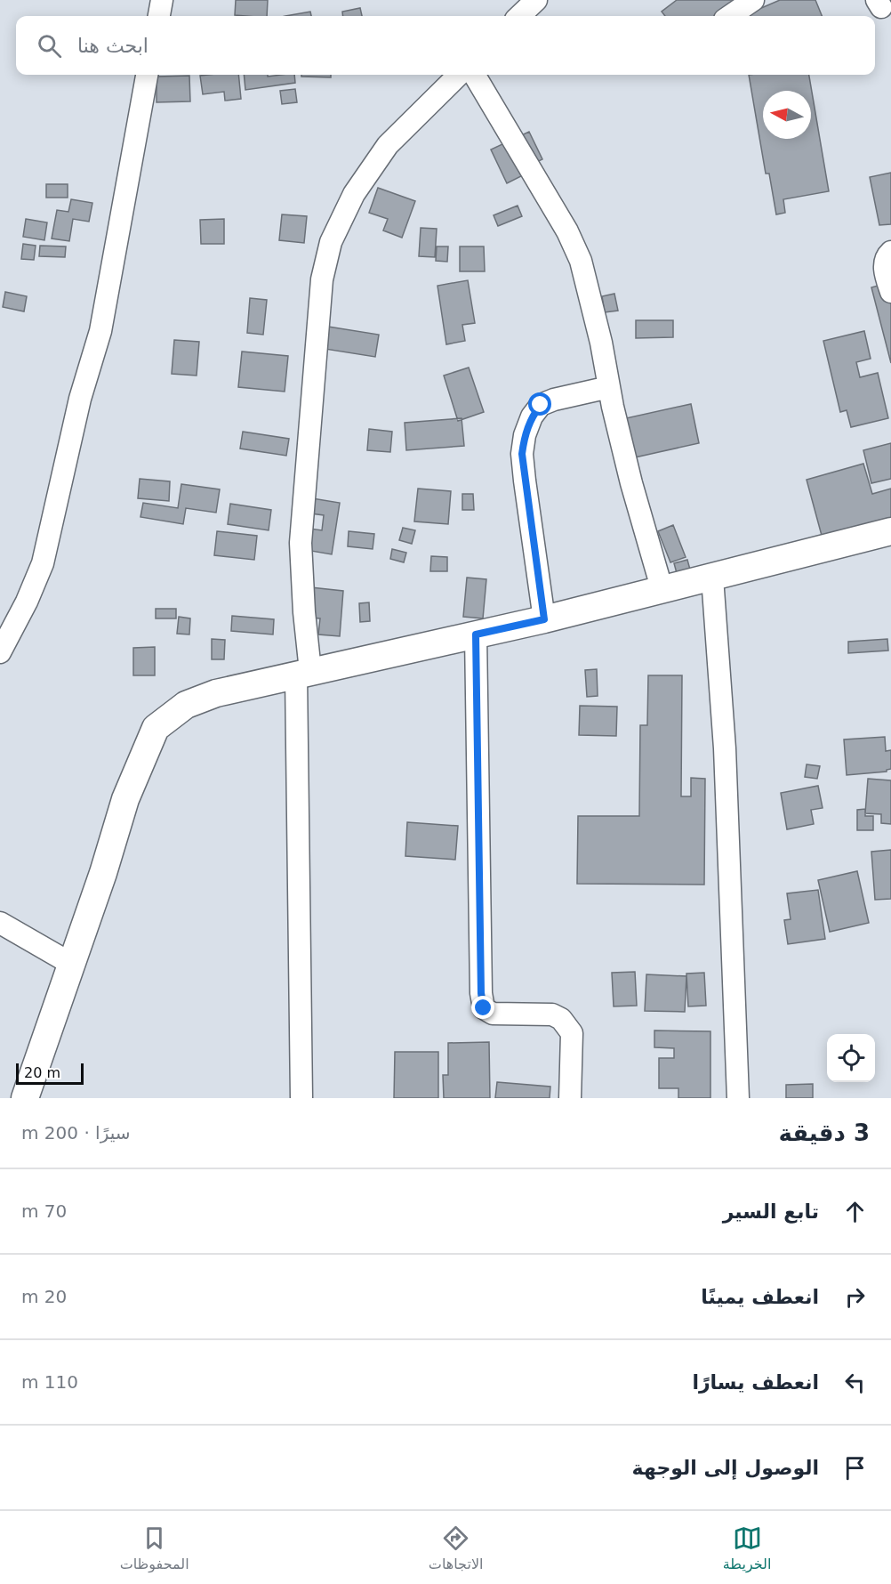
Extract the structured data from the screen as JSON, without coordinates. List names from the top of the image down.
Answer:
{
  "scale_bar": "20 m",
  "north": "left",
  "page": {
    "search": "ابحث هنا",
    "scale": "20 m",
    "heading": ["3 دقيقة", "سيرًا · 200 m"],
    "list": [
      ["تابع السير", "70 m"],
      ["انعطف يمينًا", "20 m"],
      ["انعطف يسارًا", "110 m"],
      "الوصول إلى الوجهة"
    ],
    "nav": ["الخريطة", "الاتجاهات", "المحفوظات"]
  }
}
